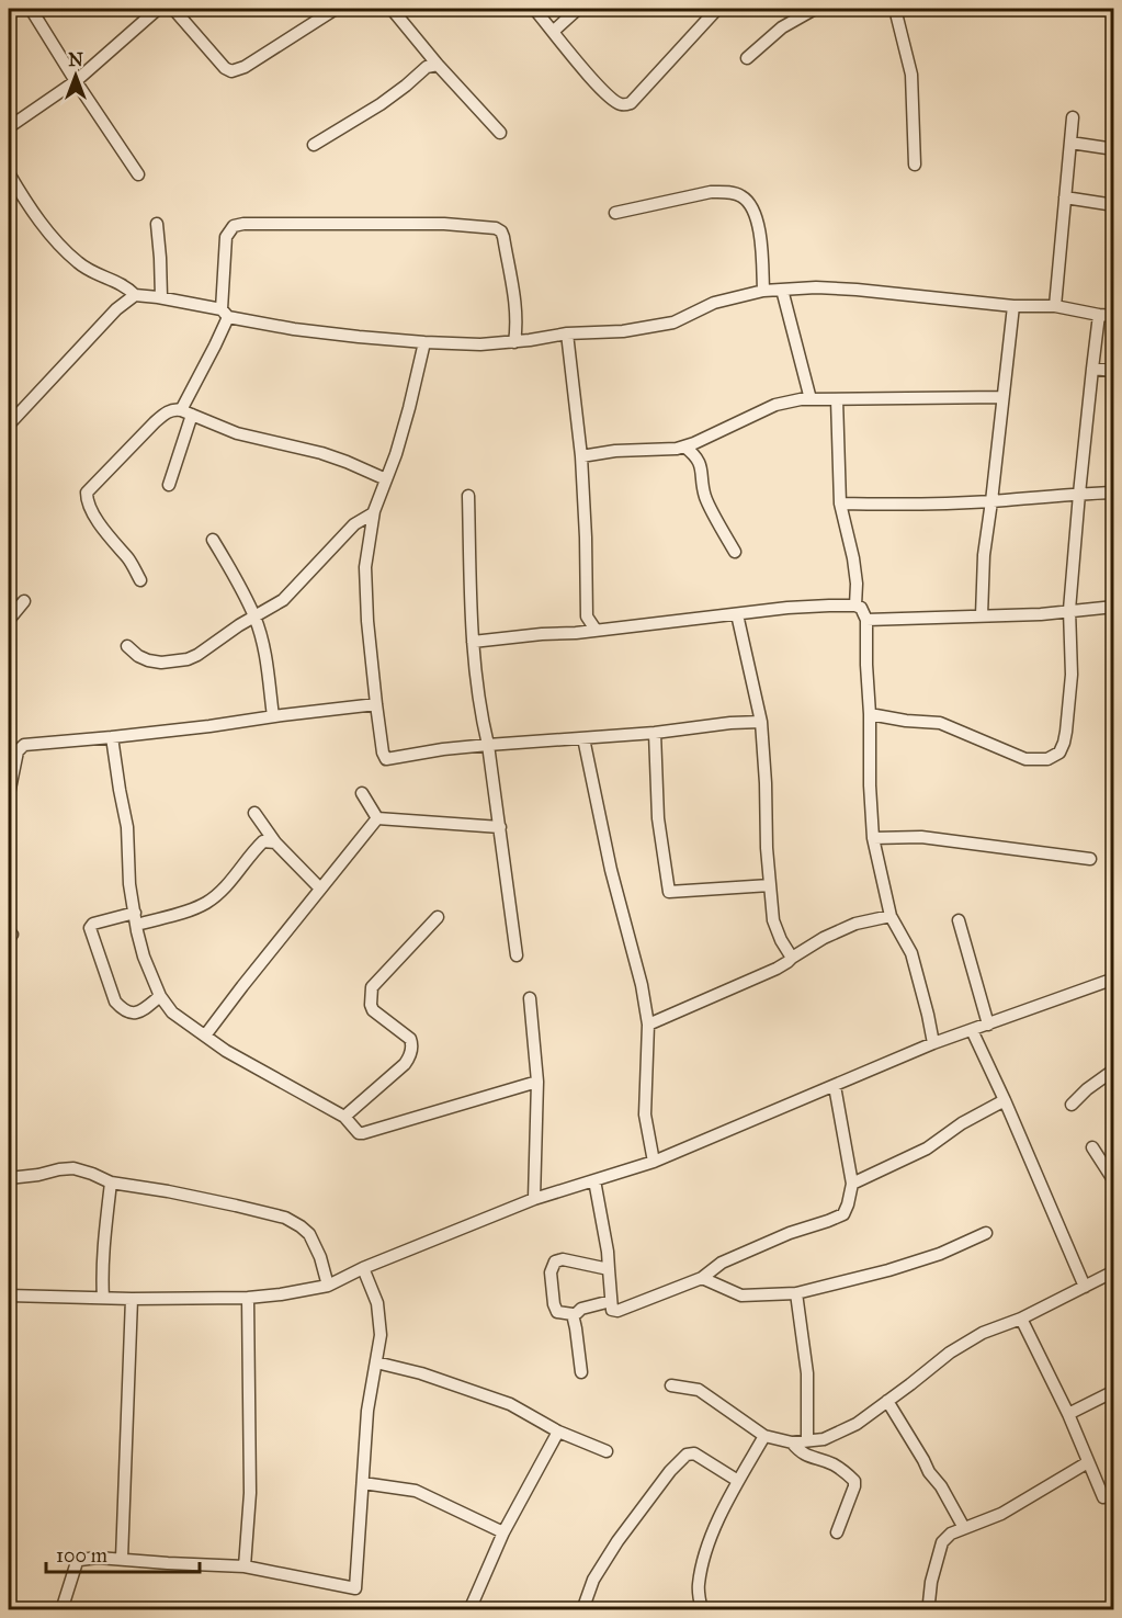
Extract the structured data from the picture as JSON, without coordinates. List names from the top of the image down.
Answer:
{
  "scale_bar": "100 m",
  "north": "top"
}
